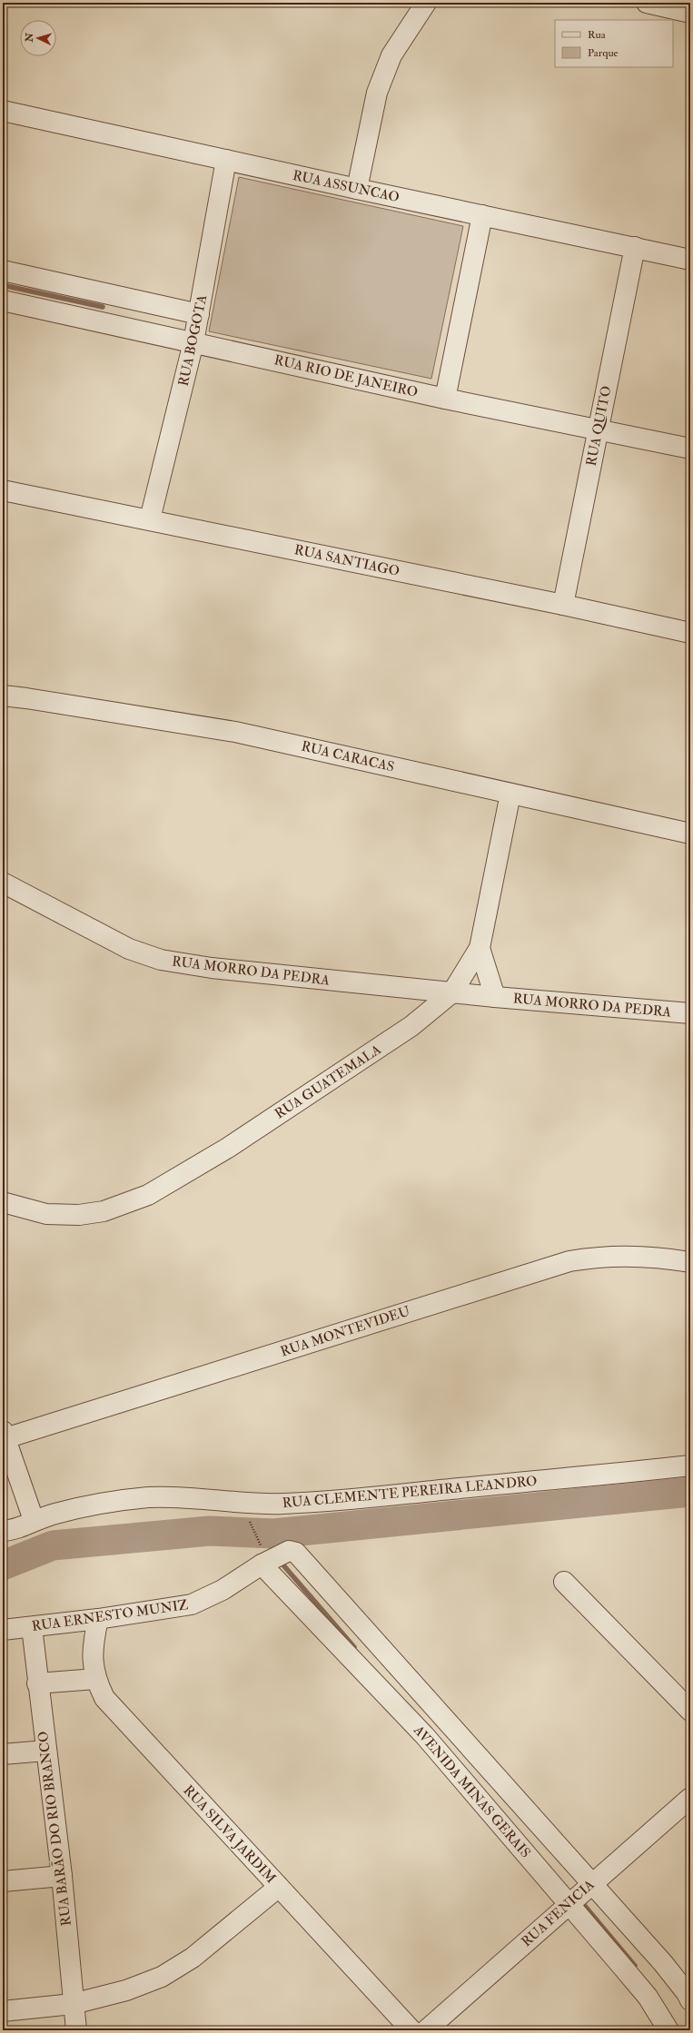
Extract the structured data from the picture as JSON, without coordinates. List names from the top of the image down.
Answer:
{
  "streets": {
    "street": [
      "RUA ASSUNCAO",
      "RUA BOGOTA",
      "RUA RIO DE JANEIRO",
      "RUA QUITO",
      "RUA SANTIAGO",
      "RUA CARACAS",
      "RUA MORRO DA PEDRA",
      "RUA GUATEMALA",
      "RUA MONTEVIDEU",
      "RUA CLEMENTE PEREIRA LEANDRO",
      "RUA ERNESTO MUNIZ",
      "AVENIDA MINAS GERAIS",
      "RUA BARÃO DO RIO BRANCO",
      "RUA SILVA JARDIM",
      "RUA FENICIA"
    ]
  },
  "crossings": [
    ["RUA ASSUNCAO", "RUA BOGOTA"],
    ["RUA ASSUNCAO", "RUA QUITO"],
    ["RUA BOGOTA", "RUA RIO DE JANEIRO"],
    ["RUA BOGOTA", "RUA SANTIAGO"],
    ["RUA RIO DE JANEIRO", "RUA QUITO"],
    ["RUA QUITO", "RUA SANTIAGO"],
    ["RUA CARACAS", "RUA GUATEMALA"],
    ["RUA MORRO DA PEDRA", "RUA GUATEMALA"],
    ["RUA ERNESTO MUNIZ", "AVENIDA MINAS GERAIS"],
    ["RUA ERNESTO MUNIZ", "RUA BARÃO DO RIO BRANCO"],
    ["RUA ERNESTO MUNIZ", "RUA SILVA JARDIM"],
    ["AVENIDA MINAS GERAIS", "RUA FENICIA"]
  ],
  "legend": ["Rua", "Parque"],
  "north": "left"
}
